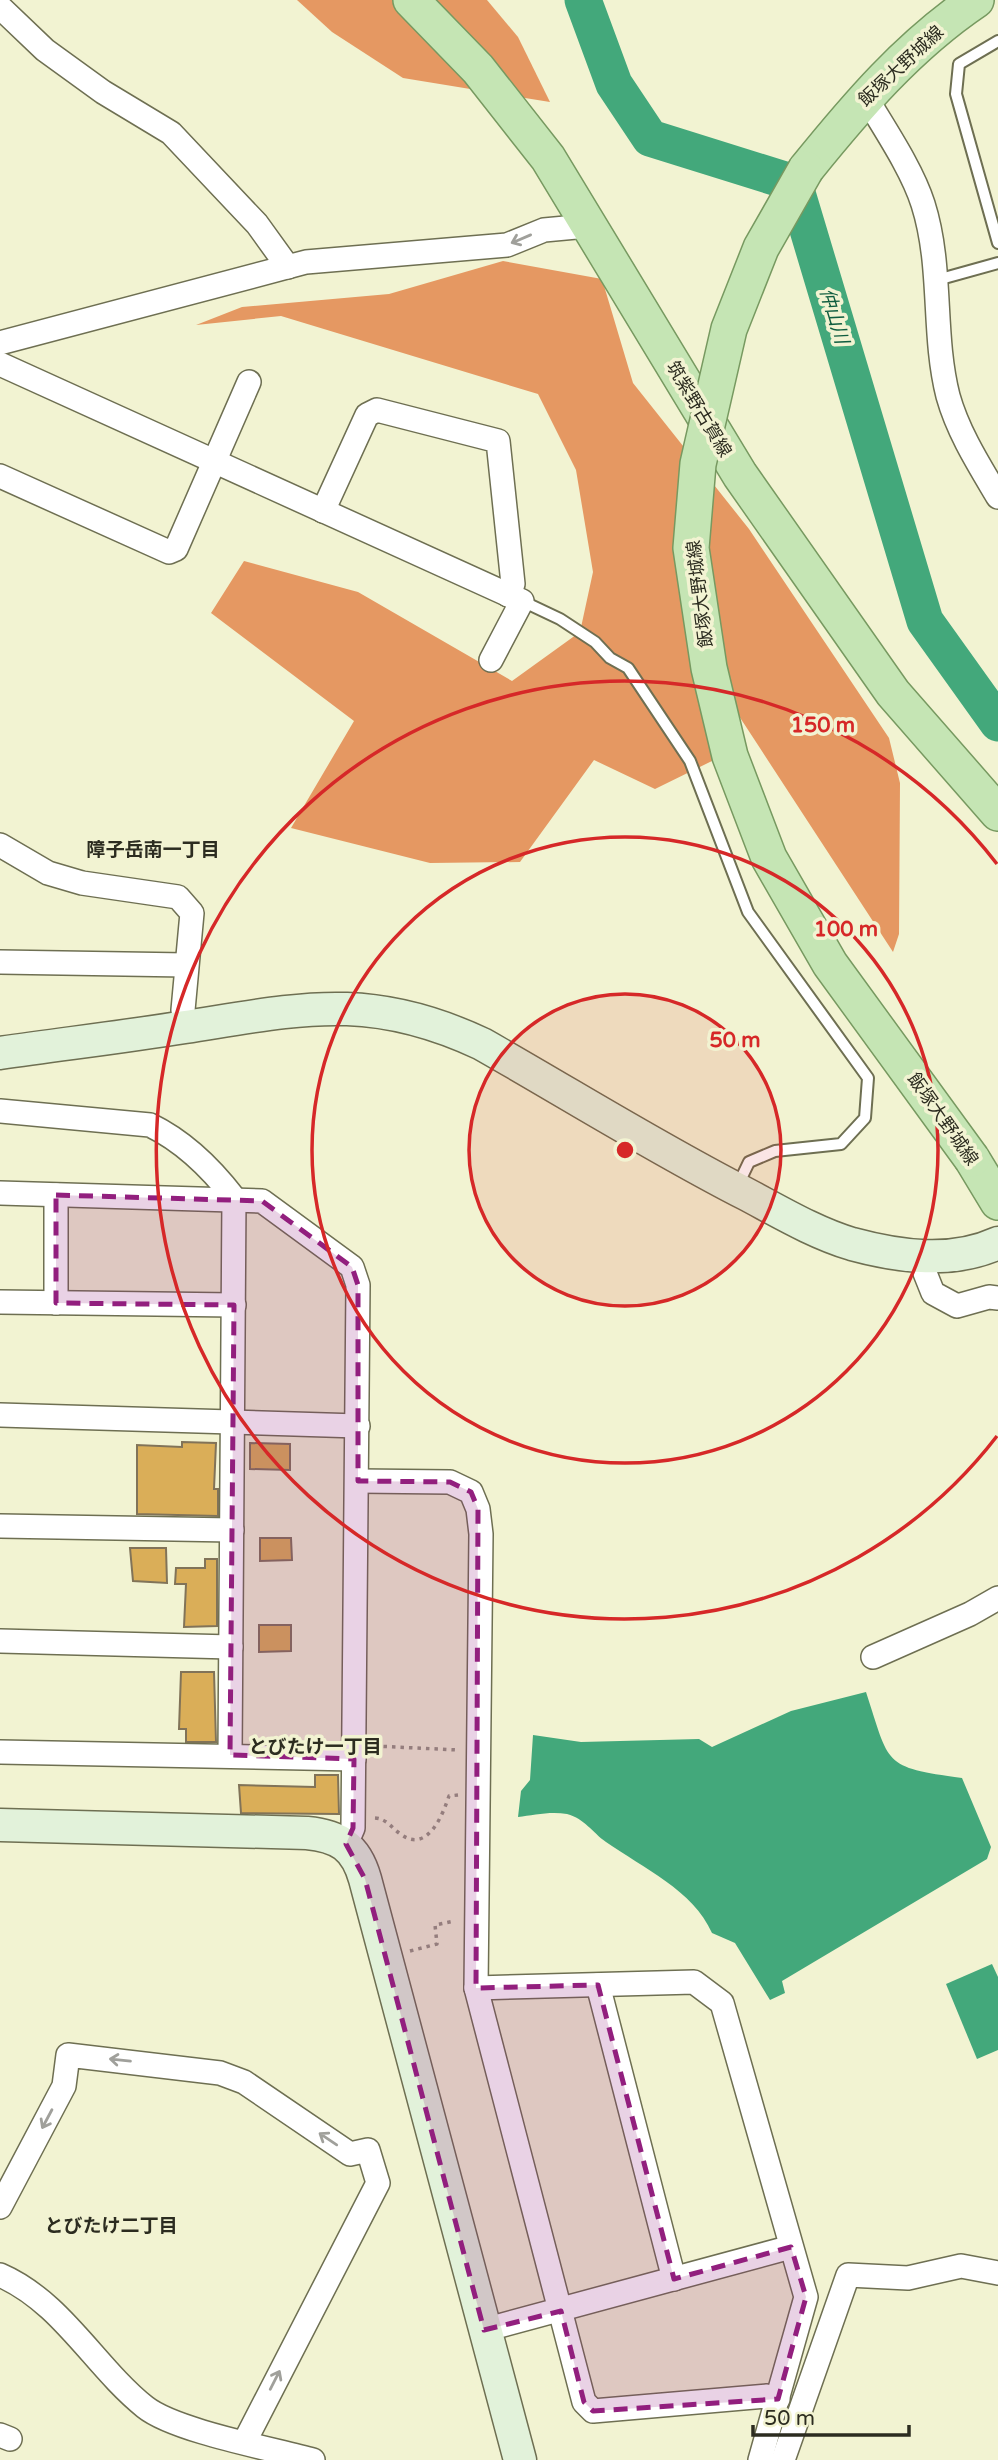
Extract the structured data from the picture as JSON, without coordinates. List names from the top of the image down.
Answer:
{
  "streets": {
    "main road": ["飯塚大野城線", "筑紫野古賀線"]
  },
  "districts": ["障子岳南一丁目", "とびたけ一丁目", "とびたけ二丁目"],
  "water": ["仲山川"],
  "scale_bar": "50 m",
  "rings": ["150 m", "100 m", "50 m"]
}
